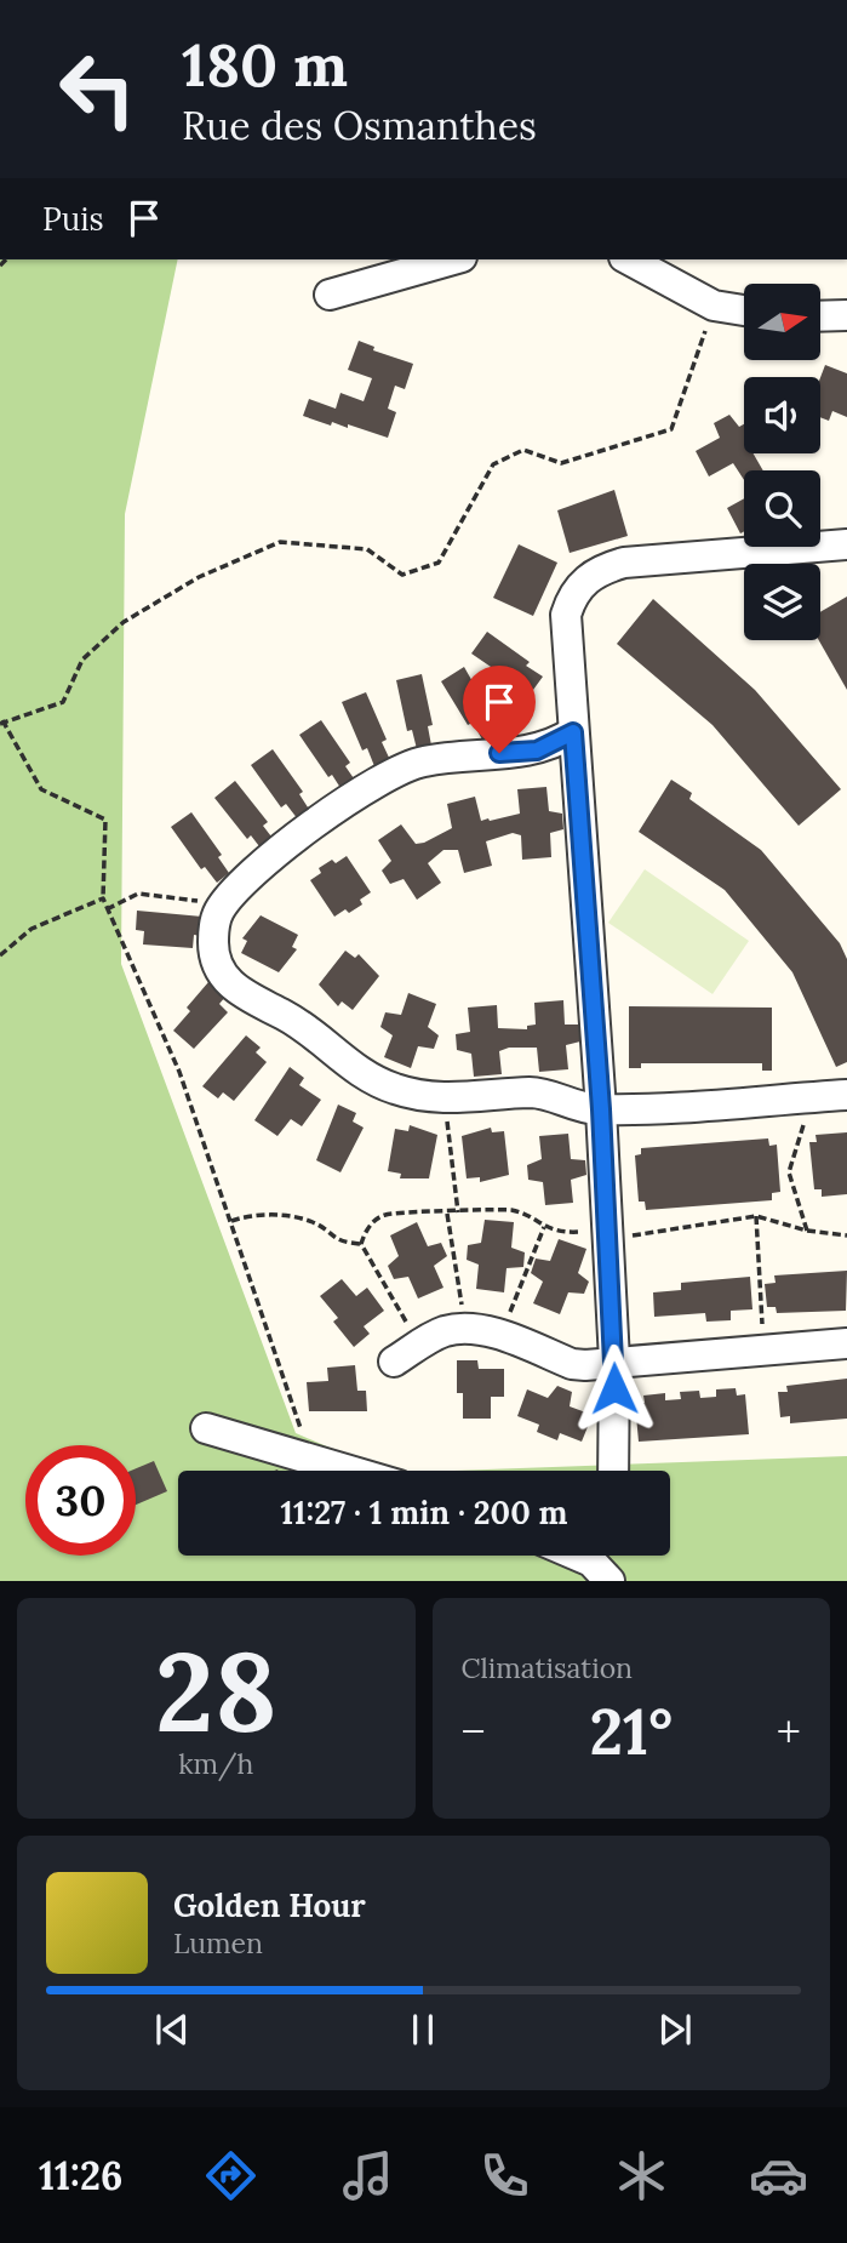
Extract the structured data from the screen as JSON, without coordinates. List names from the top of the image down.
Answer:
{
  "north": "right",
  "page": {
    "turn": ["180 m", "Rue des Osmanthes"],
    "then": "Puis",
    "limit": "30",
    "trip": "11:27 · 1 min · 200 m",
    "tile": [
      ["28", "km/h"],
      "Climatisation"
    ],
    "heat": ["−", "21°", "+"],
    "song": ["Golden Hour", "Lumen"],
    "tabs": "11:26"
  }
}
